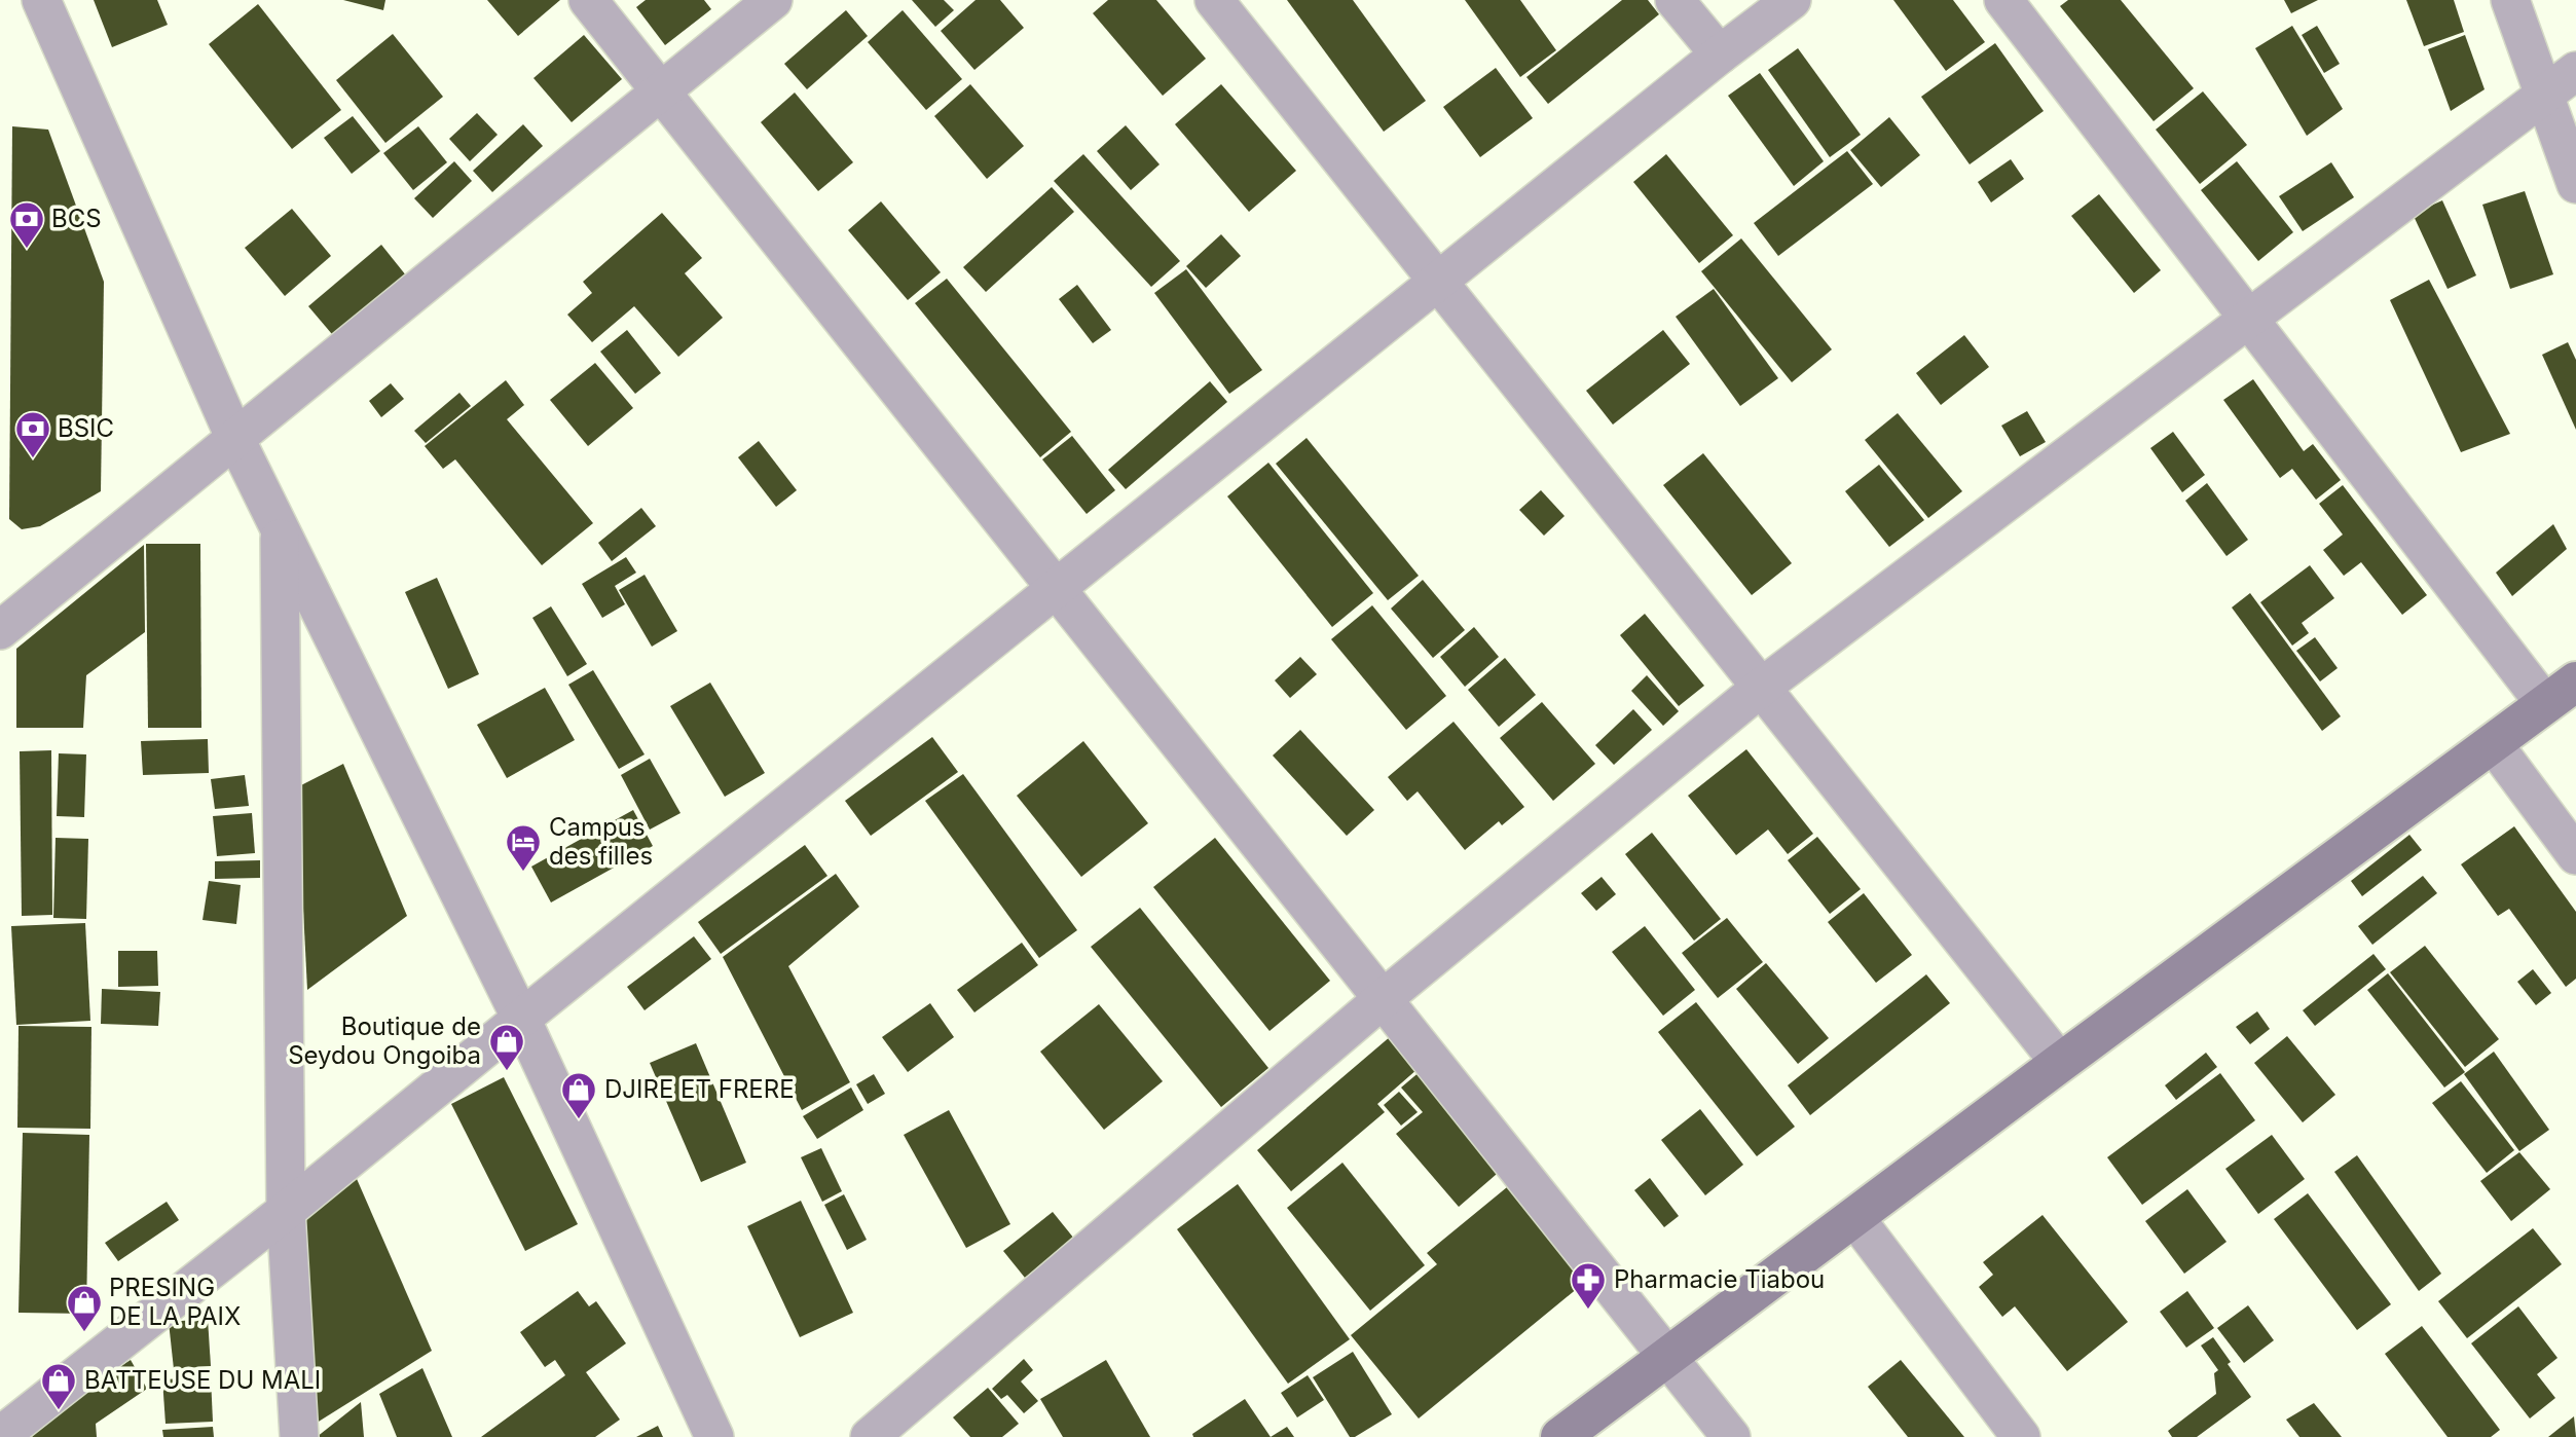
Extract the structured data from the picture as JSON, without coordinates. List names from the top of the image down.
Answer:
{
  "places": {
    "bank": ["BCS", "BSIC"],
    "hotel": ["Campus des filles"],
    "shop": [
      "Boutique de Seydou Ongoiba",
      "DJIRE ET FRERE",
      "PRESING DE LA PAIX",
      "BATTEUSE DU MALI"
    ],
    "pharmacy": ["Pharmacie Tiabou"]
  }
}
